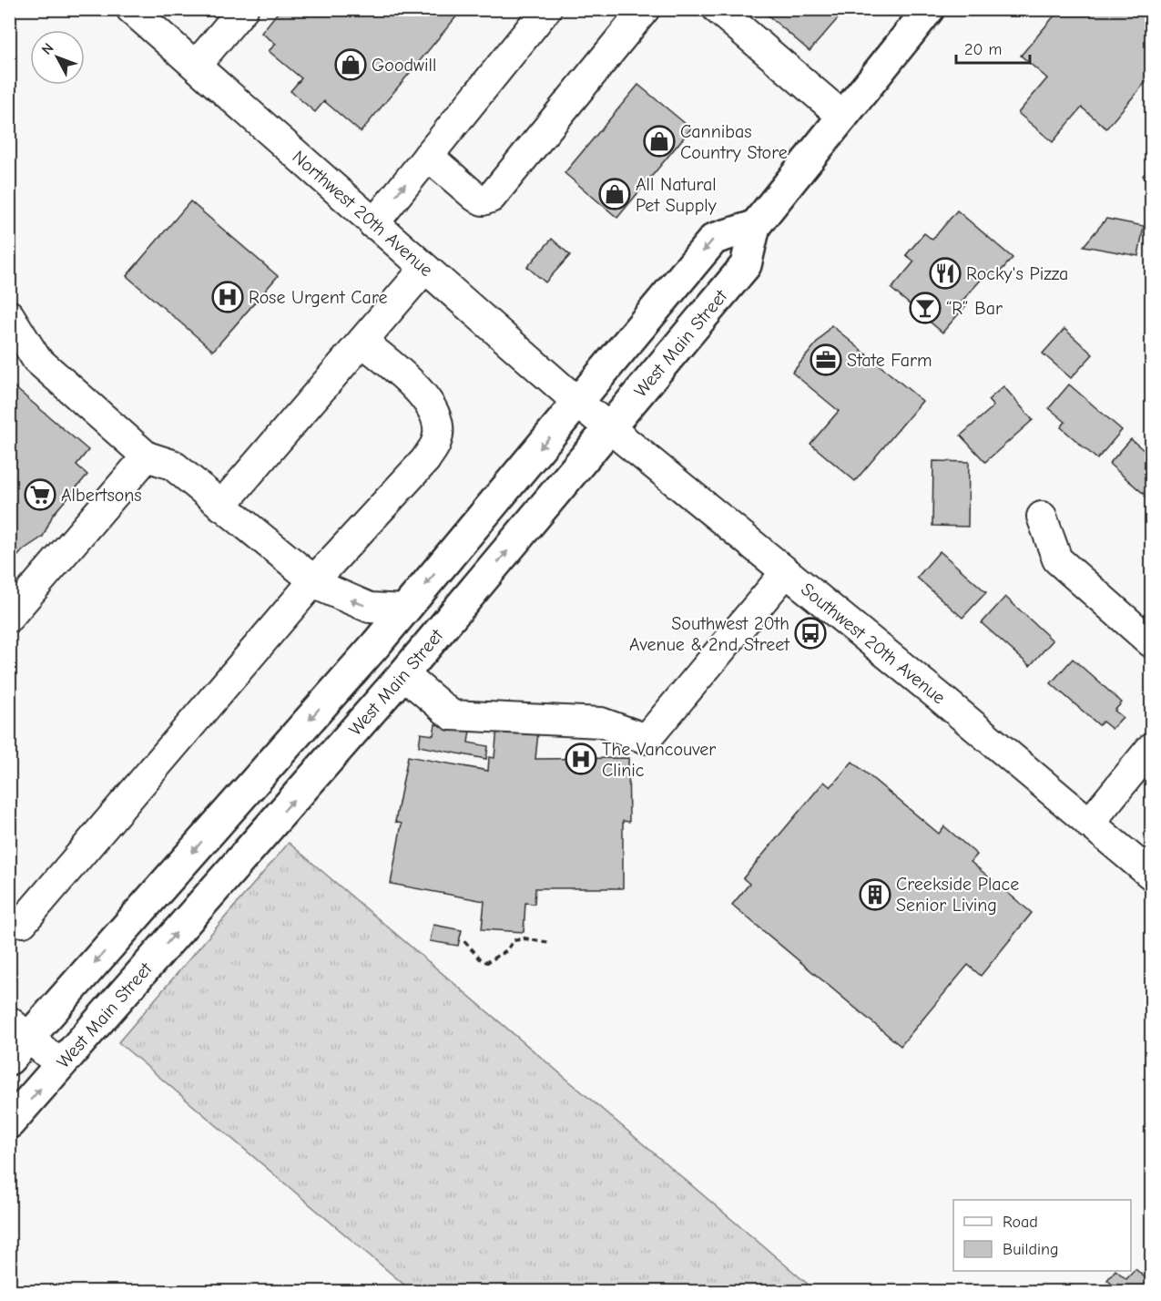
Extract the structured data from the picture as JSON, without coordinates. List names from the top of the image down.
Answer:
{
  "streets": {
    "highway": ["West Main Street"],
    "street": ["Northwest 20th Avenue", "Southwest 20th Avenue"]
  },
  "crossings": [
    ["Northwest 20th Avenue", "West Main Street"],
    ["Northwest 20th Avenue", "Southwest 20th Avenue"],
    ["West Main Street", "Southwest 20th Avenue"]
  ],
  "places": {
    "shop": ["Goodwill", "Cannibas Country Store", "All Natural Pet Supply"],
    "restaurant": ["Rocky's Pizza"],
    "hospital": ["Rose Urgent Care", "The Vancouver Clinic"],
    "bar": ["“R” Bar"],
    "office": ["State Farm"],
    "supermarket": ["Albertsons"],
    "bus stop": ["Southwest 20th Avenue & 2nd Street"],
    "building": ["Creekside Place Senior Living"]
  },
  "legend": ["Road", "Building"],
  "scale_bar": "20 m",
  "north": "top left"
}
